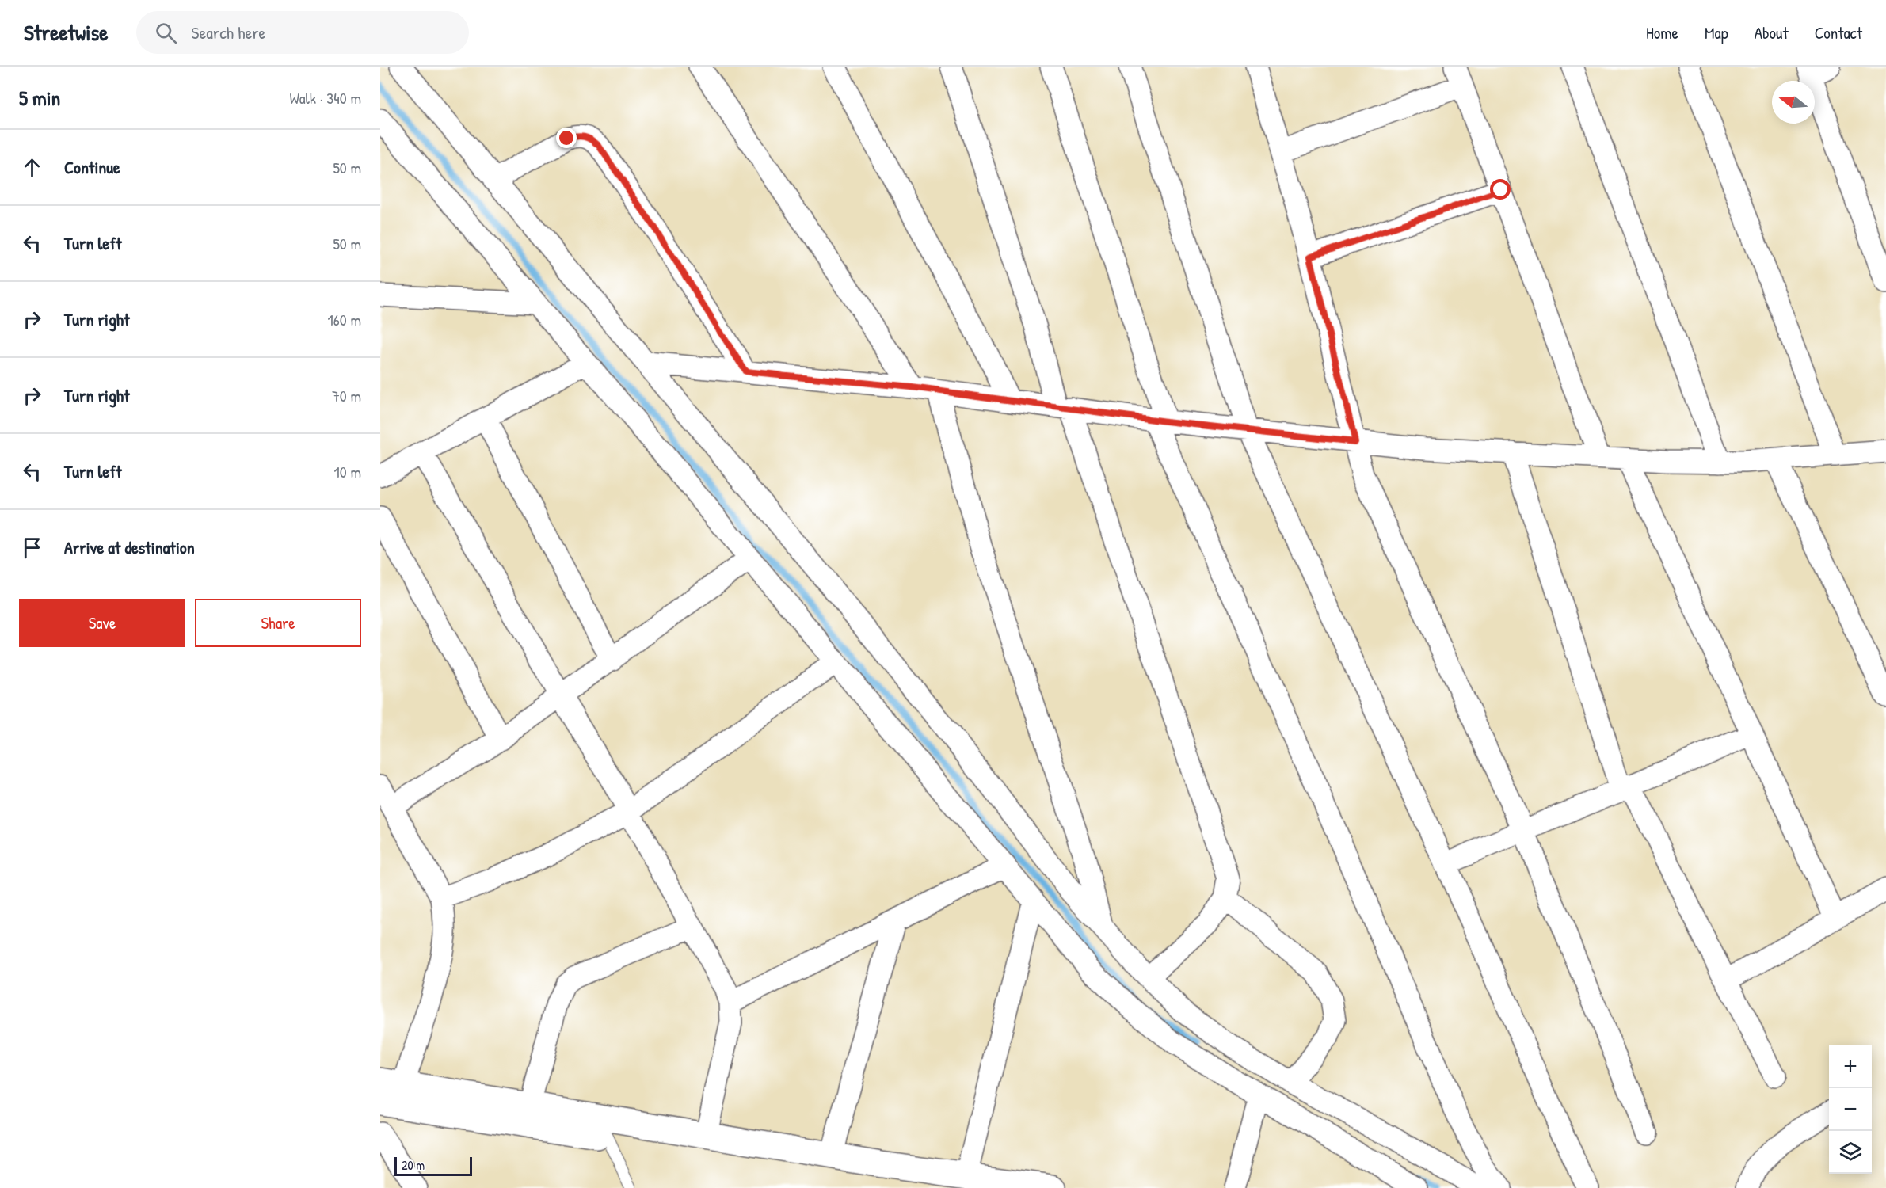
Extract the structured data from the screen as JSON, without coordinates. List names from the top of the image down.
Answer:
{
  "scale_bar": "20 m",
  "north": "left",
  "page": {
    "header": "Streetwise",
    "search": "Search here",
    "nav": [
      "Home",
      "Map",
      "About",
      "Contact"
    ],
    "heading": ["5 min", "Walk · 340 m"],
    "list": [
      ["Continue", "50 m"],
      ["Turn left", "50 m"],
      ["Turn right", "160 m"],
      ["Turn right", "70 m"],
      ["Turn left", "10 m"],
      "Arrive at destination"
    ],
    "buttons": ["Save", "Share"],
    "map_buttons": ["+", "−"],
    "scale": "20 m"
  }
}
